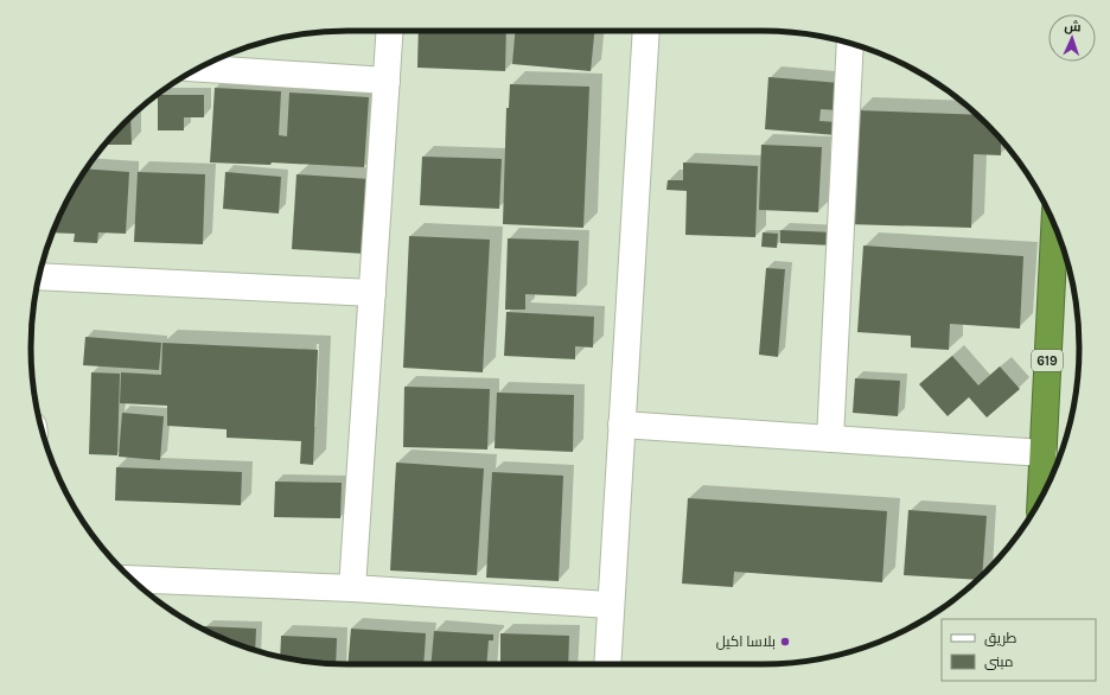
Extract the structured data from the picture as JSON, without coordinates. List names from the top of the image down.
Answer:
{
  "streets": {
    "highway": ["619"]
  },
  "places": ["بلاسا اكيل"],
  "legend": ["طريق", "مبنى"],
  "north": "top"
}
